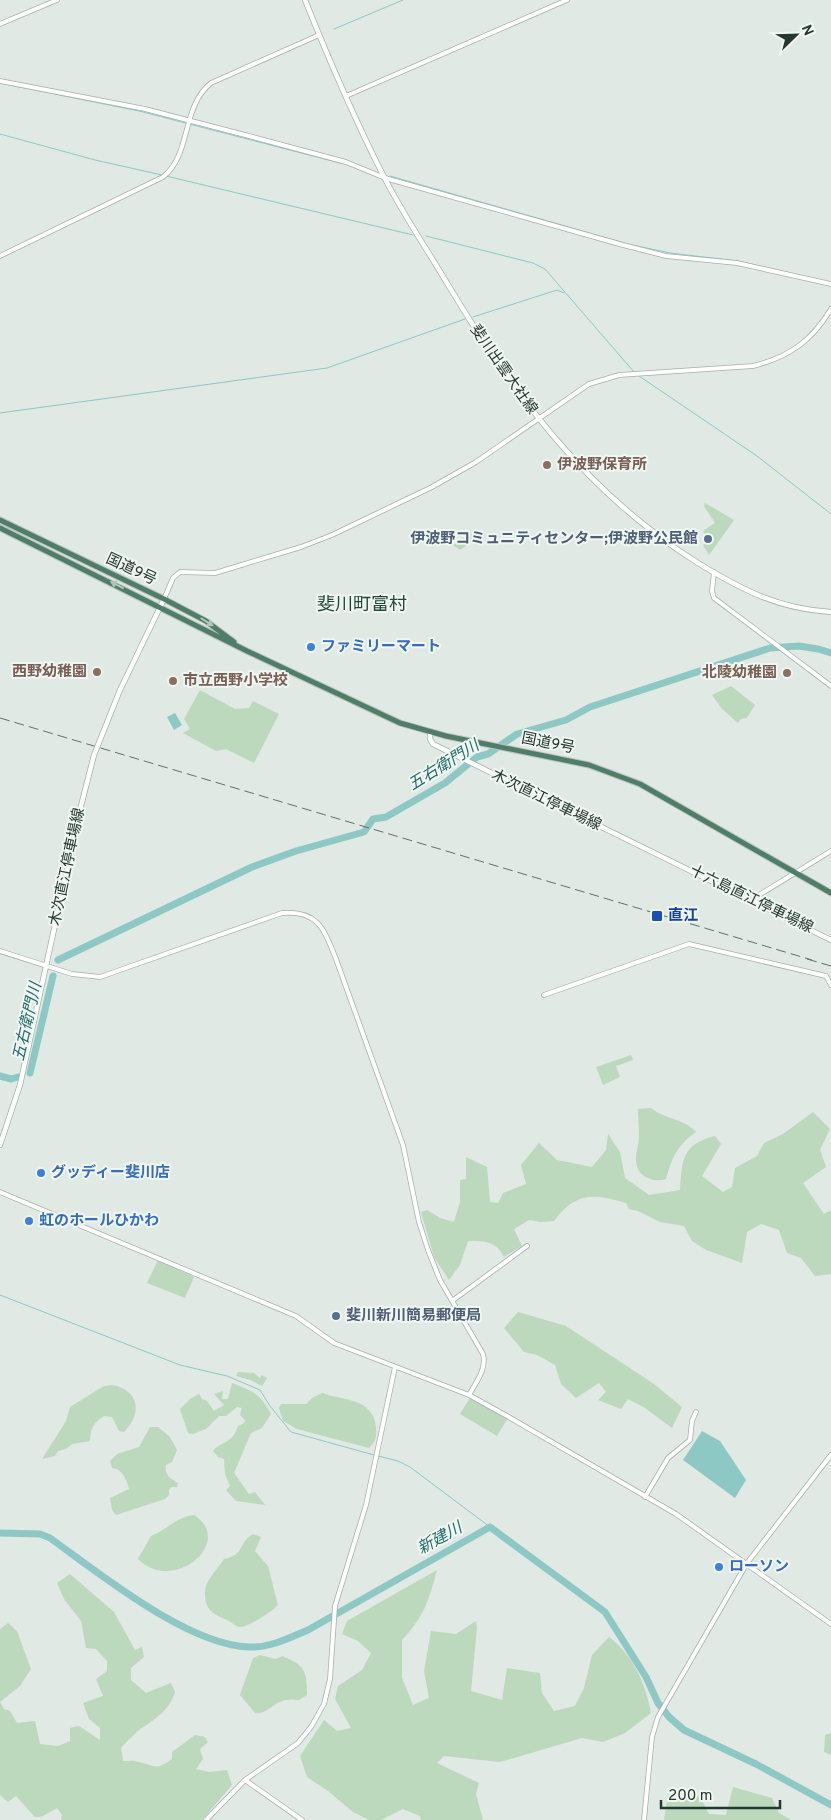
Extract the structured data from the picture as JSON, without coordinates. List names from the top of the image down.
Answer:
{
  "streets": {
    "highway": ["国道9号"],
    "main road": ["斐川出雲大社線", "木次直江停車場線", "十六島直江停車場線"]
  },
  "crossings": [
    ["国道9号", "木次直江停車場線"],
    ["木次直江停車場線", "十六島直江停車場線"]
  ],
  "districts": ["斐川町富村"],
  "water": ["五右衛門川", "新建川"],
  "places": {
    "other": [
      "伊波野保育所",
      "伊波野コミュニティセンター;伊波野公民館",
      "ファミリーマート",
      "西野幼稚園",
      "北陵幼稚園",
      "市立西野小学校",
      "グッディー斐川店",
      "虹のホールひかわ",
      "斐川新川簡易郵便局",
      "ローソン"
    ],
    "transit": ["直江"]
  },
  "scale_bar": "200 m",
  "north": "top right"
}
